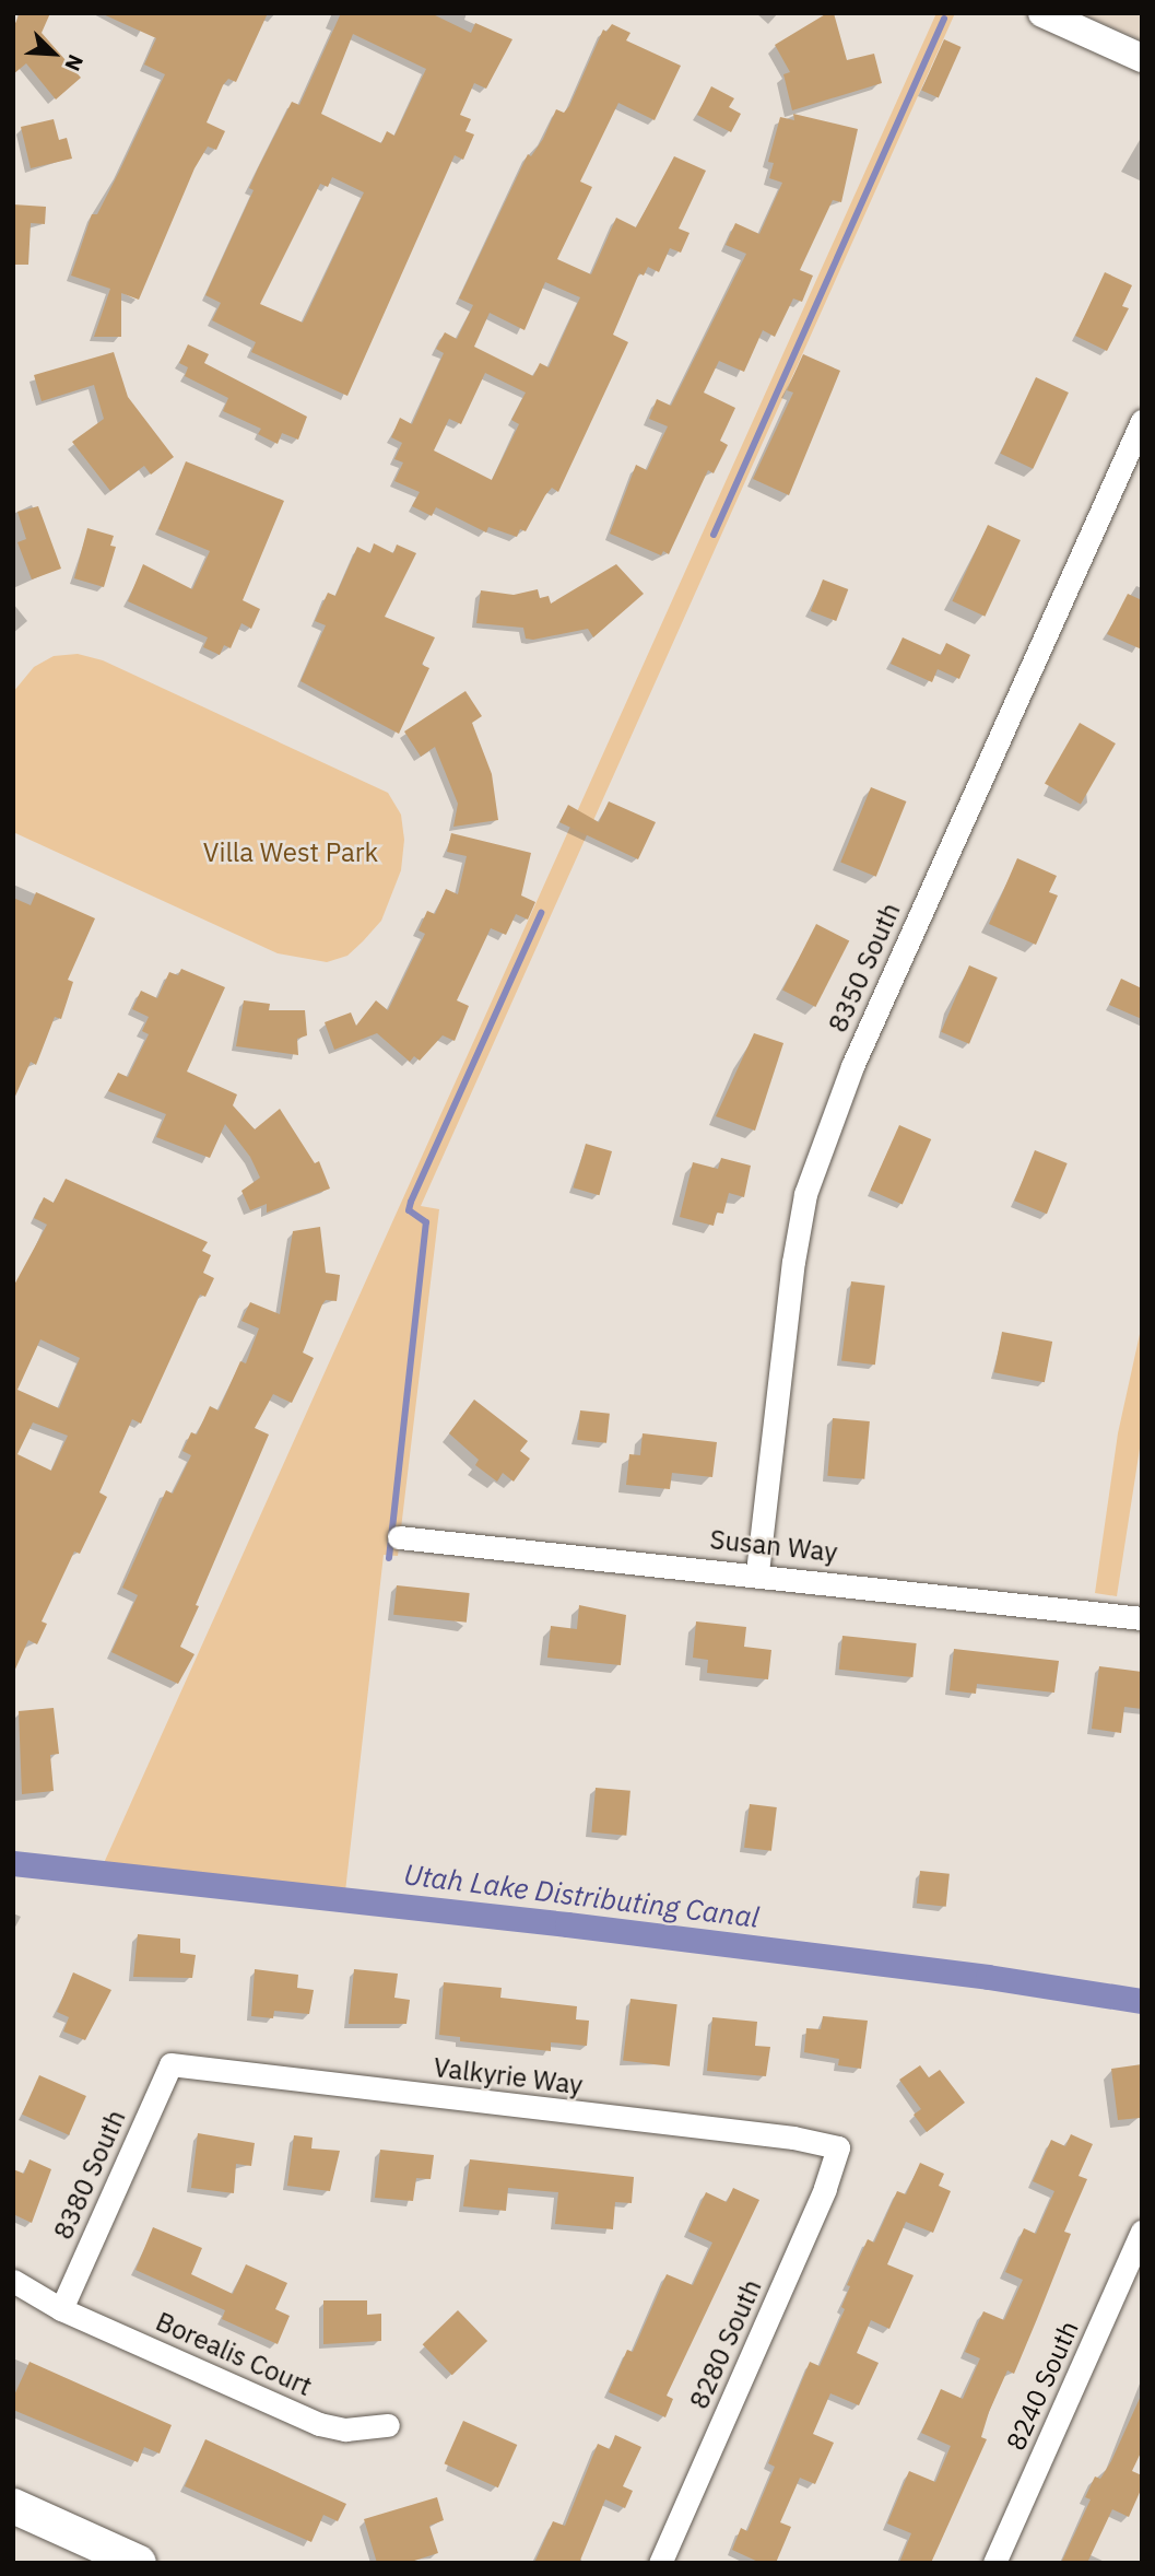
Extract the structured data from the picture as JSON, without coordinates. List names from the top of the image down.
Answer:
{
  "streets": {
    "street": [
      "8350 South",
      "Susan Way",
      "Valkyrie Way",
      "8380 South",
      "8280 South",
      "Borealis Court",
      "8240 South"
    ]
  },
  "crossings": [
    ["8350 South", "Susan Way"],
    ["Valkyrie Way", "8380 South"],
    ["Valkyrie Way", "8280 South"],
    ["8380 South", "Borealis Court"]
  ],
  "water": ["Utah Lake Distributing Canal"],
  "parks": ["Villa West Park"],
  "north": "bottom right"
}
